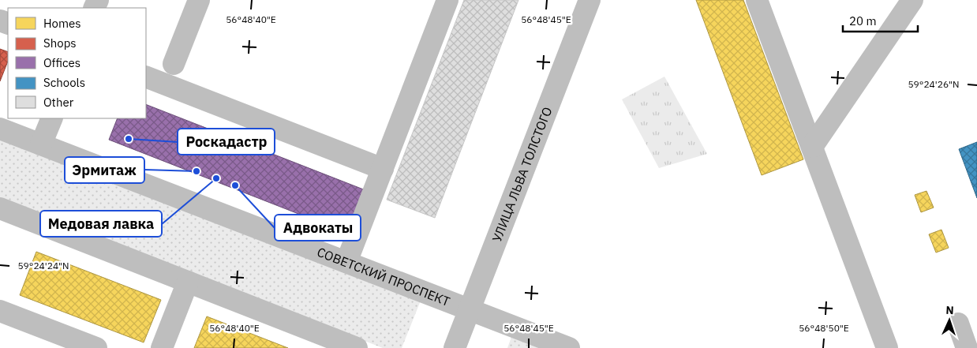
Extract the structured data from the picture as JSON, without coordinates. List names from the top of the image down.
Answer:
{
  "streets": {
    "street": ["УЛИЦА ЛЬВА ТОЛСТОГО", "СОВЕТСКИЙ ПРОСПЕКТ"]
  },
  "crossings": [
    ["УЛИЦА ЛЬВА ТОЛСТОГО", "СОВЕТСКИЙ ПРОСПЕКТ"]
  ],
  "places": [
    "Роскадастр",
    "Эрмитаж",
    "Медовая лавка",
    "Адвокаты"
  ],
  "legend": [
    "Homes",
    "Shops",
    "Offices",
    "Schools",
    "Other"
  ],
  "scale_bar": "20 m",
  "north": "top",
  "coordinates": [
    "56°48'40\"E",
    "56°48'45\"E",
    "59°24'26\"N",
    "59°24'24\"N",
    "56°48'50\"E"
  ]
}
